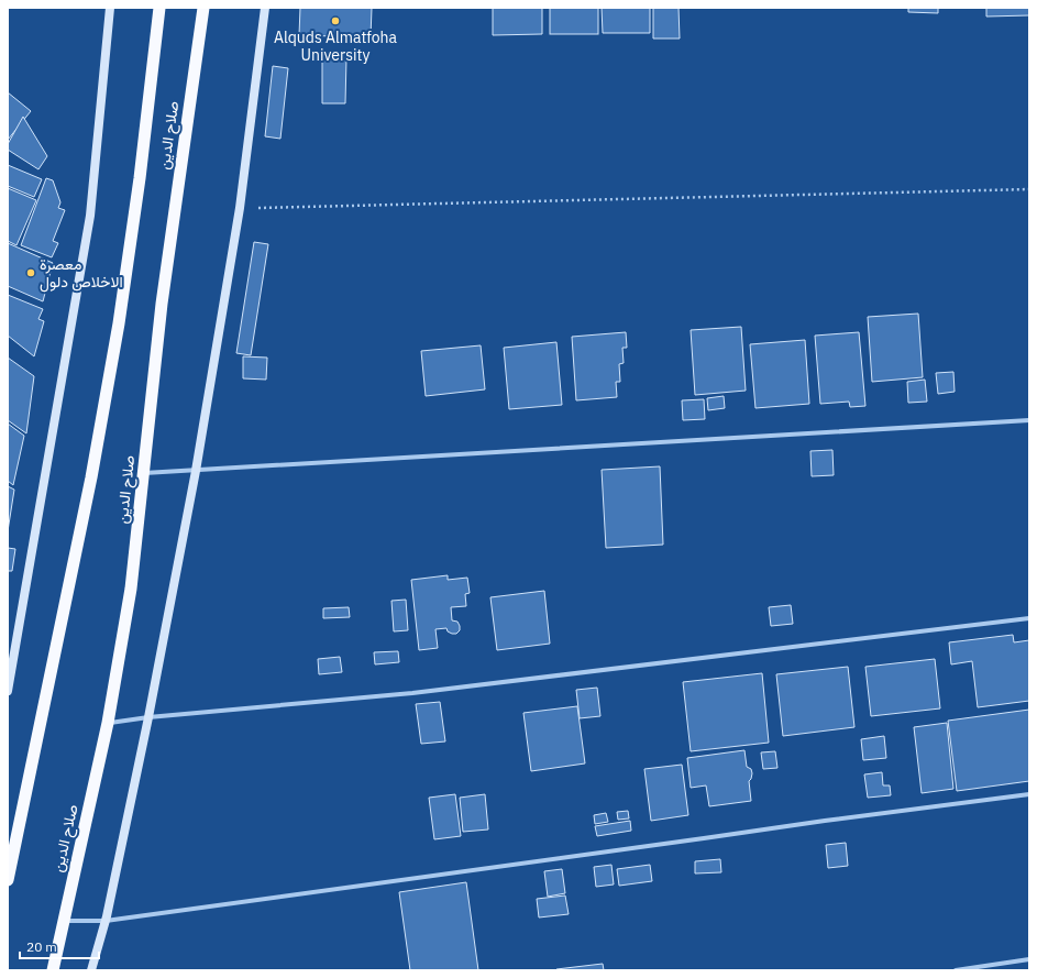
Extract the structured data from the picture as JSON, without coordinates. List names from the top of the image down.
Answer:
{
  "streets": {
    "highway": ["صلاح الدين"]
  },
  "places": ["Alquds Almatfoha University", "معصرة الاخلاص دلول"],
  "scale_bar": "20 m"
}
